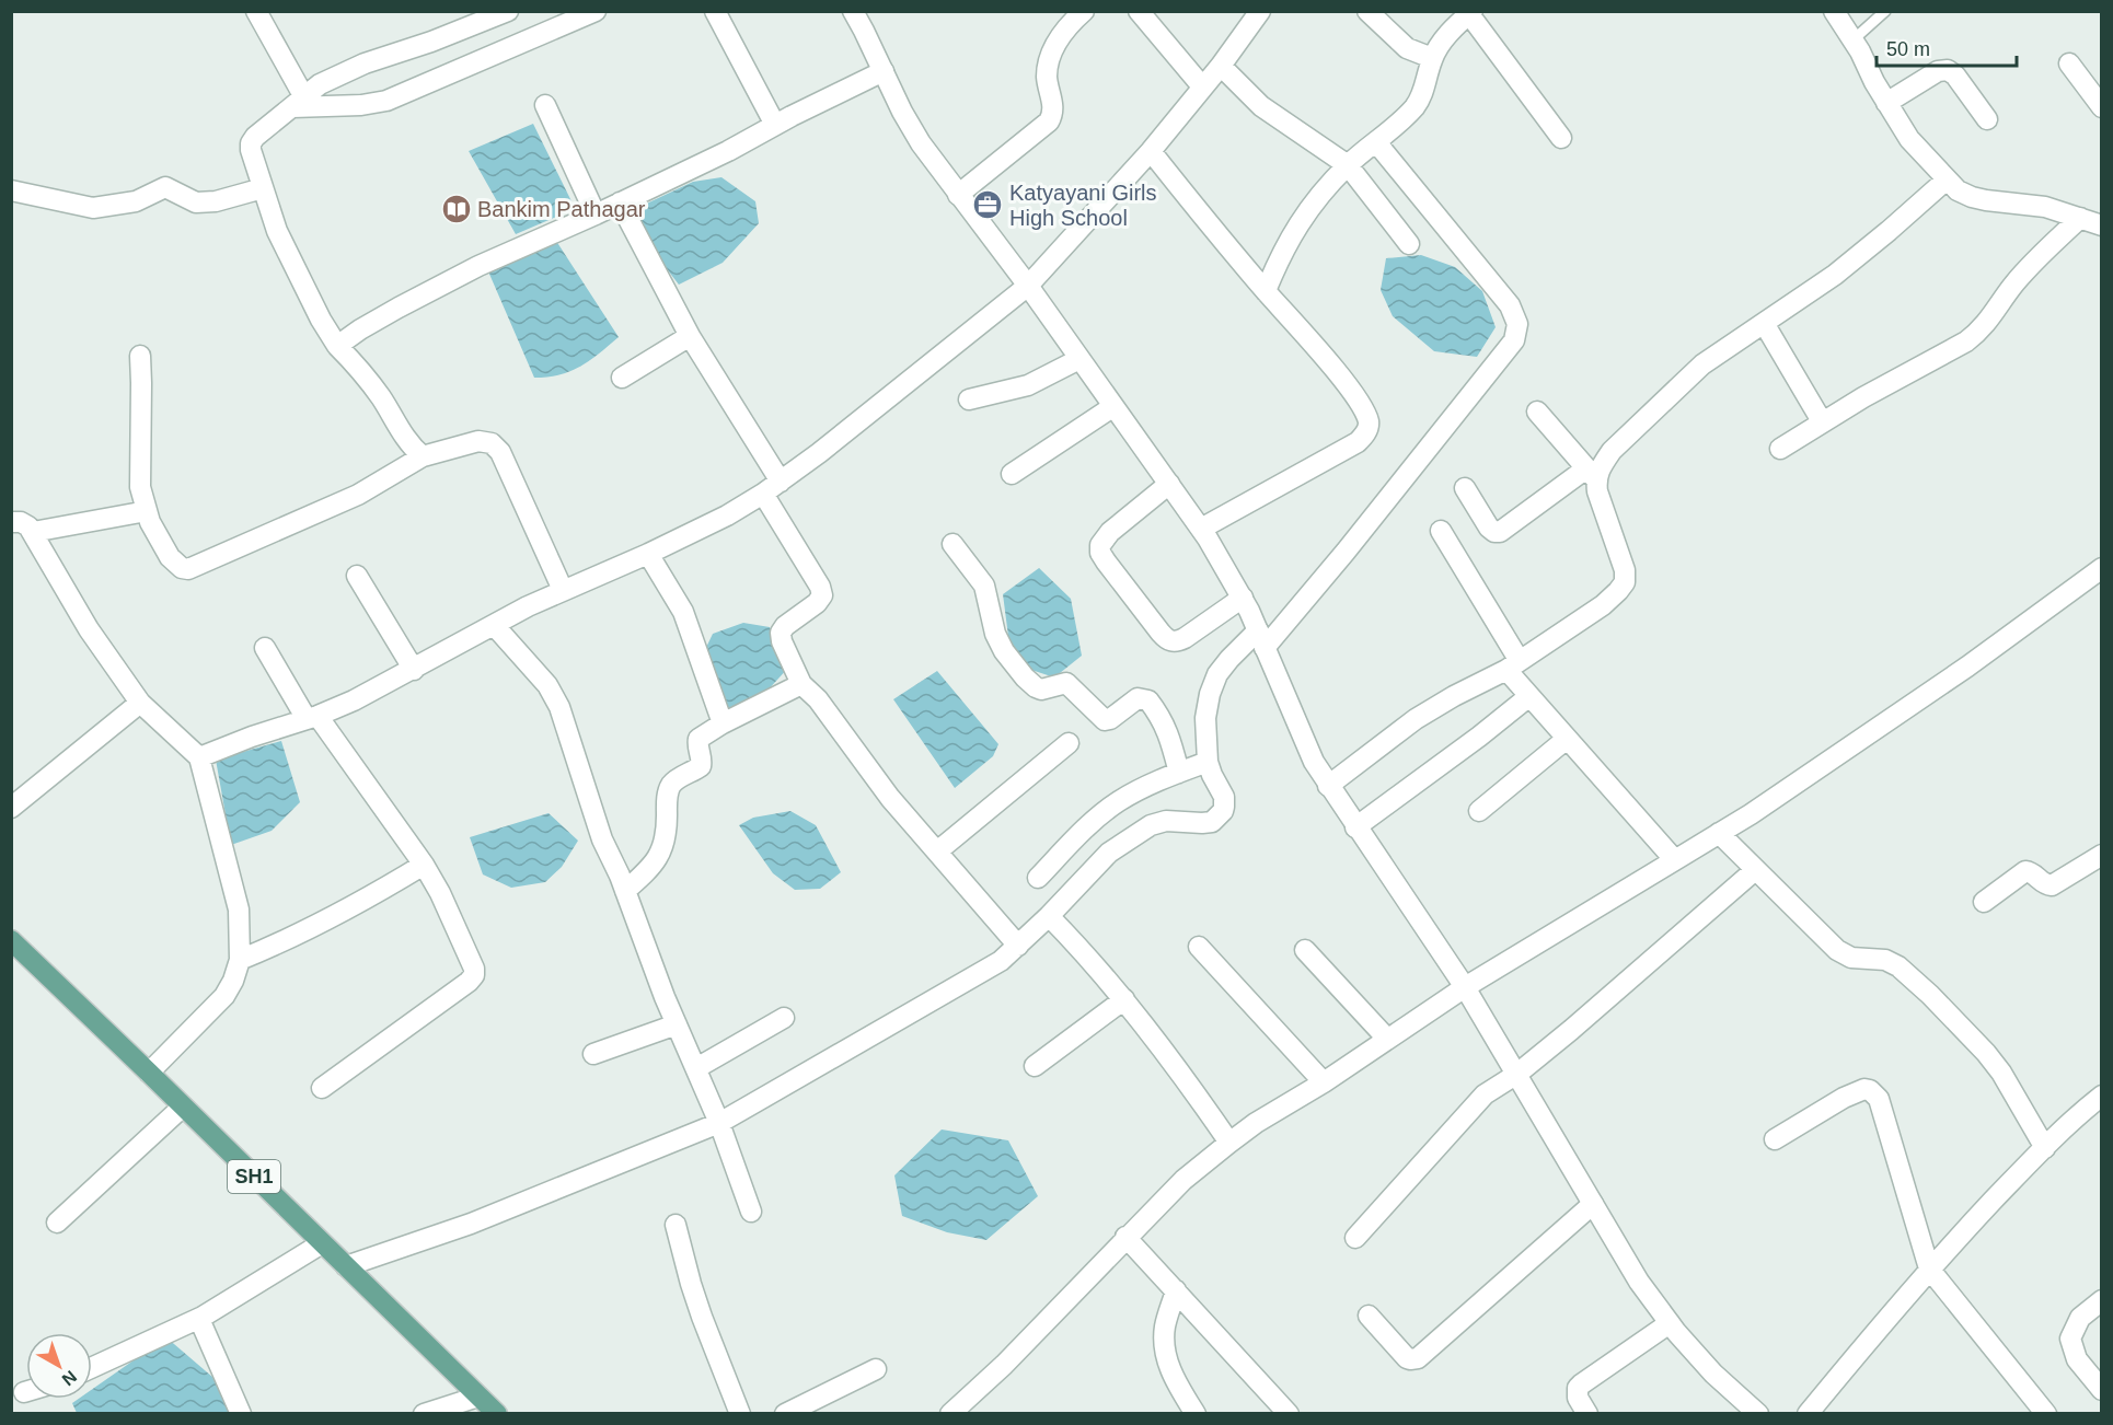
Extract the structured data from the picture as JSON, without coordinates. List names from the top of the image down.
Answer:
{
  "streets": {
    "main road": ["SH1"]
  },
  "places": {
    "office": ["Katyayani Girls High School"],
    "library": ["Bankim Pathagar"]
  },
  "scale_bar": "50 m",
  "north": "bottom right"
}
